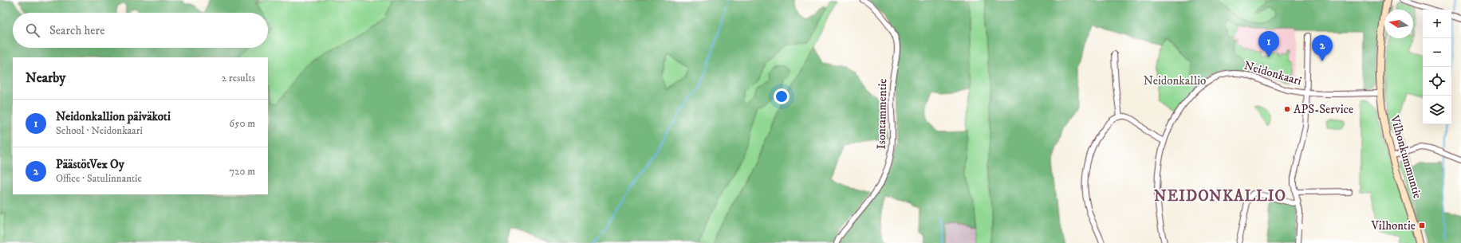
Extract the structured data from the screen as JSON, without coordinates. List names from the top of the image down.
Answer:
{
  "streets": {
    "street": ["Neidonkaari", "Isontammentie", "Vilhonkummuntie"]
  },
  "crossings": [
    ["Neidonkaari", "Vilhonkummuntie"]
  ],
  "districts": ["NEIDONKALLIO"],
  "parks": ["Neidonkallio"],
  "places": {
    "other": ["APS-Service"],
    "transit": ["Vilhontie"]
  },
  "north": "left",
  "page": {
    "map_buttons": ["+", "−"],
    "search": "Search here",
    "pins": ["1", "2"],
    "heading": ["Nearby", "2 results"],
    "list": [
      {
        "mark": "1",
        "name": "Neidonkallion päiväkoti",
        "note": "School · Neidonkaari",
        "value": "650 m"
      },
      {
        "mark": "2",
        "name": "PäästötVex Oy",
        "note": "Office · Satulinnantie",
        "value": "720 m"
      }
    ]
  }
}
